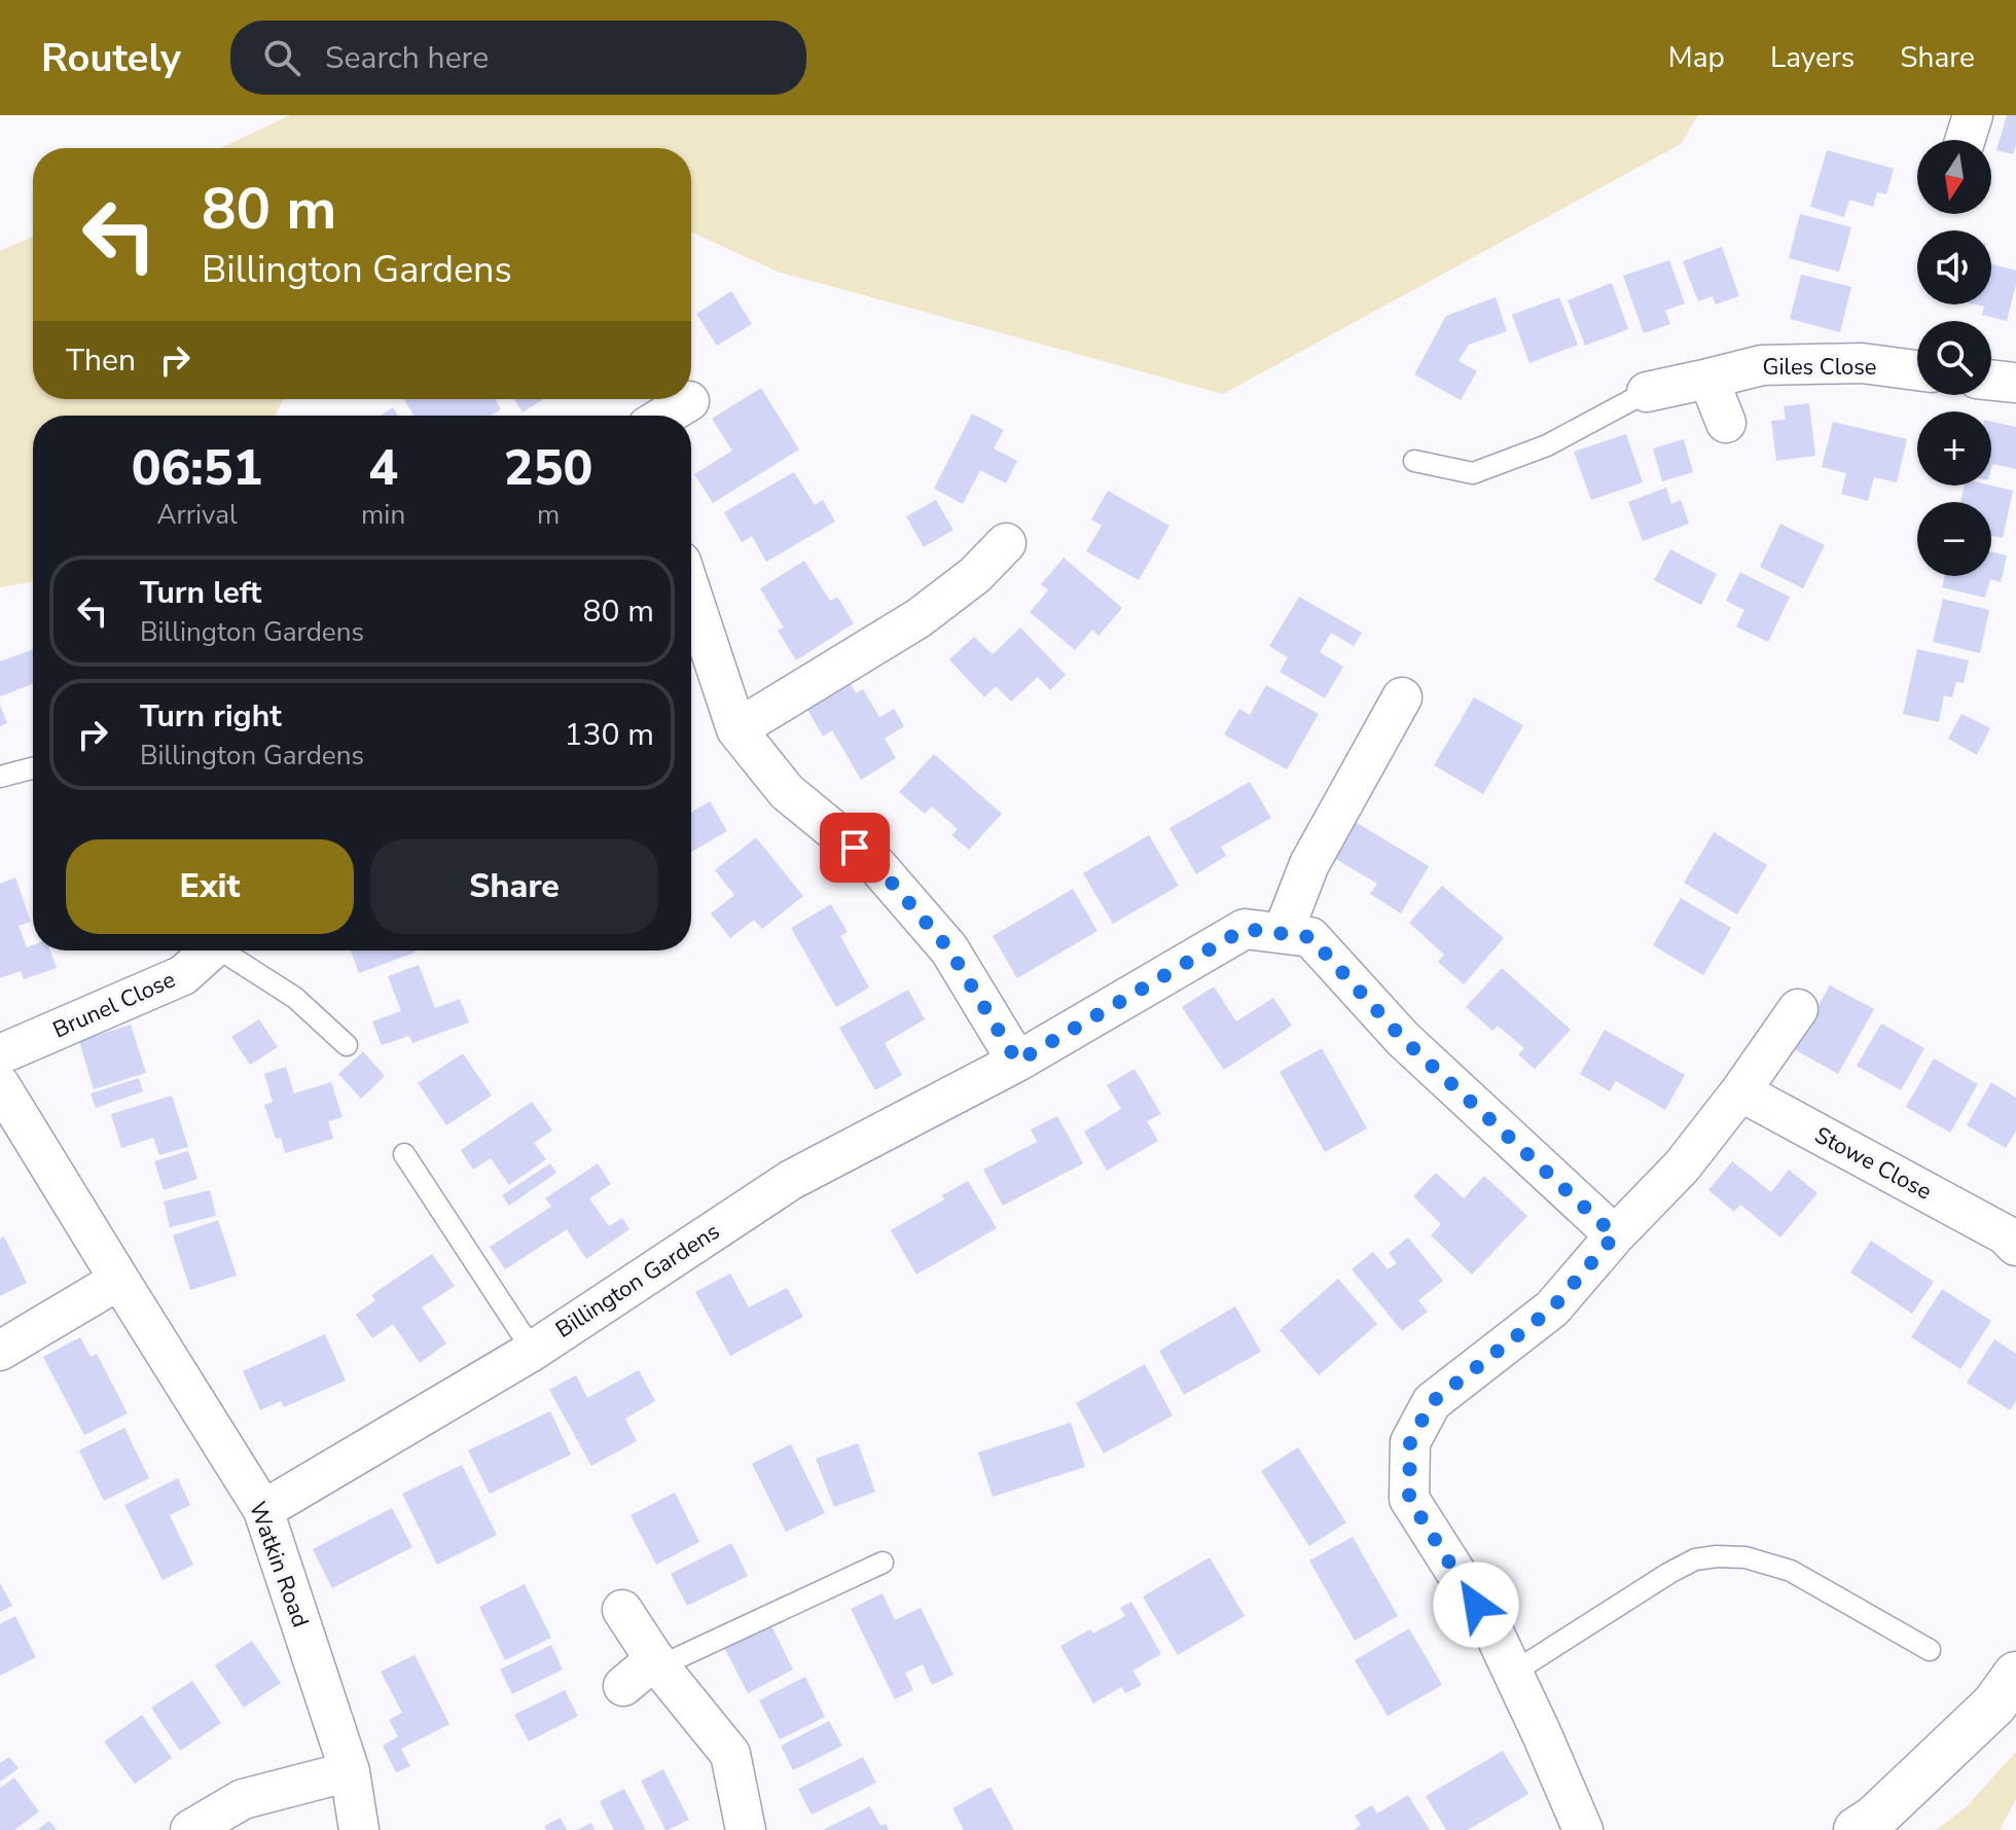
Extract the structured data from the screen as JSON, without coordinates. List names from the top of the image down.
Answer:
{
  "streets": {
    "street": [
      "Giles Close",
      "Brunel Close",
      "Stowe Close",
      "Billington Gardens",
      "Watkin Road"
    ]
  },
  "crossings": [
    ["Billington Gardens", "Watkin Road"]
  ],
  "north": "bottom",
  "page": {
    "header": "Routely",
    "search": "Search here",
    "nav": ["Map", "Layers", "Share"],
    "map_buttons": ["+", "−"],
    "turn": ["80 m", "Billington Gardens"],
    "then": "Then",
    "eta": [
      "06:51",
      "Arrival",
      "4",
      "min",
      "250",
      "m"
    ],
    "list": [
      {
        "name": "Turn left",
        "note": "Billington Gardens",
        "value": "80 m"
      },
      {
        "name": "Turn right",
        "note": "Billington Gardens",
        "value": "130 m"
      }
    ],
    "buttons": ["Exit", "Share"]
  }
}
